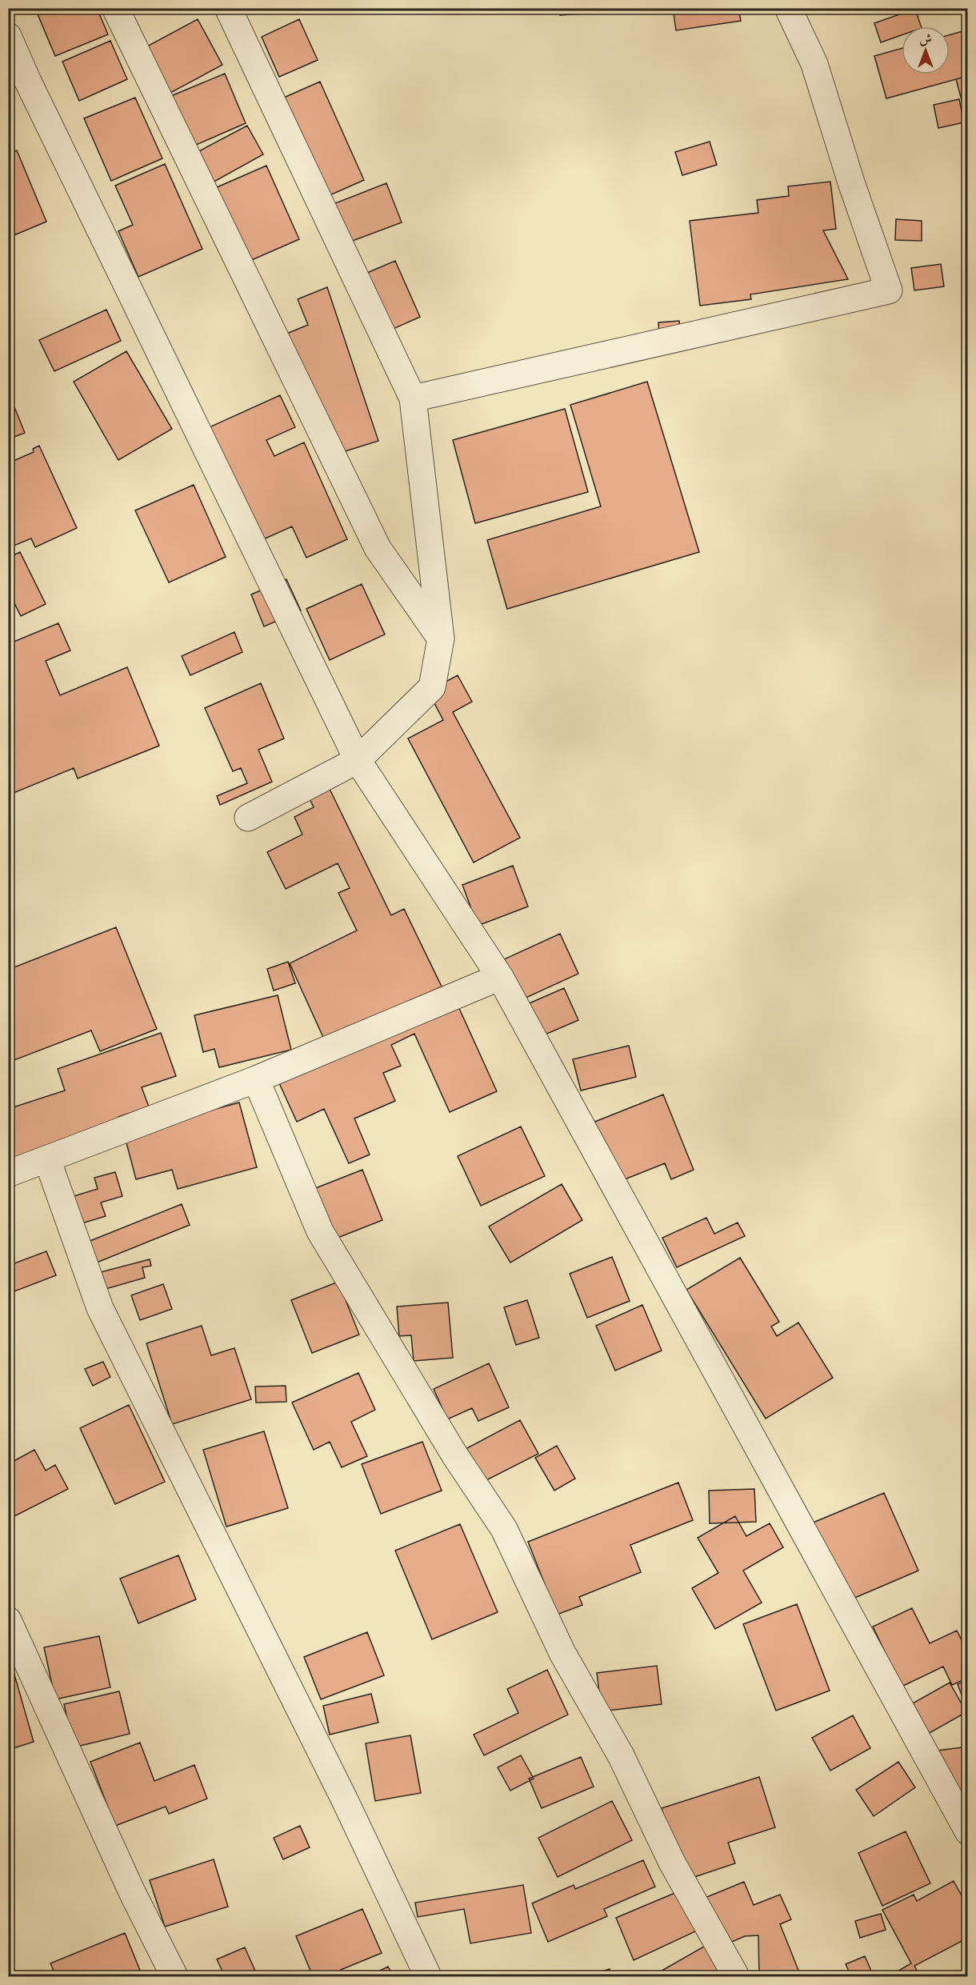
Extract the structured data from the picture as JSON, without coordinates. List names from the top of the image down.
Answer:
{
  "north": "top"
}
